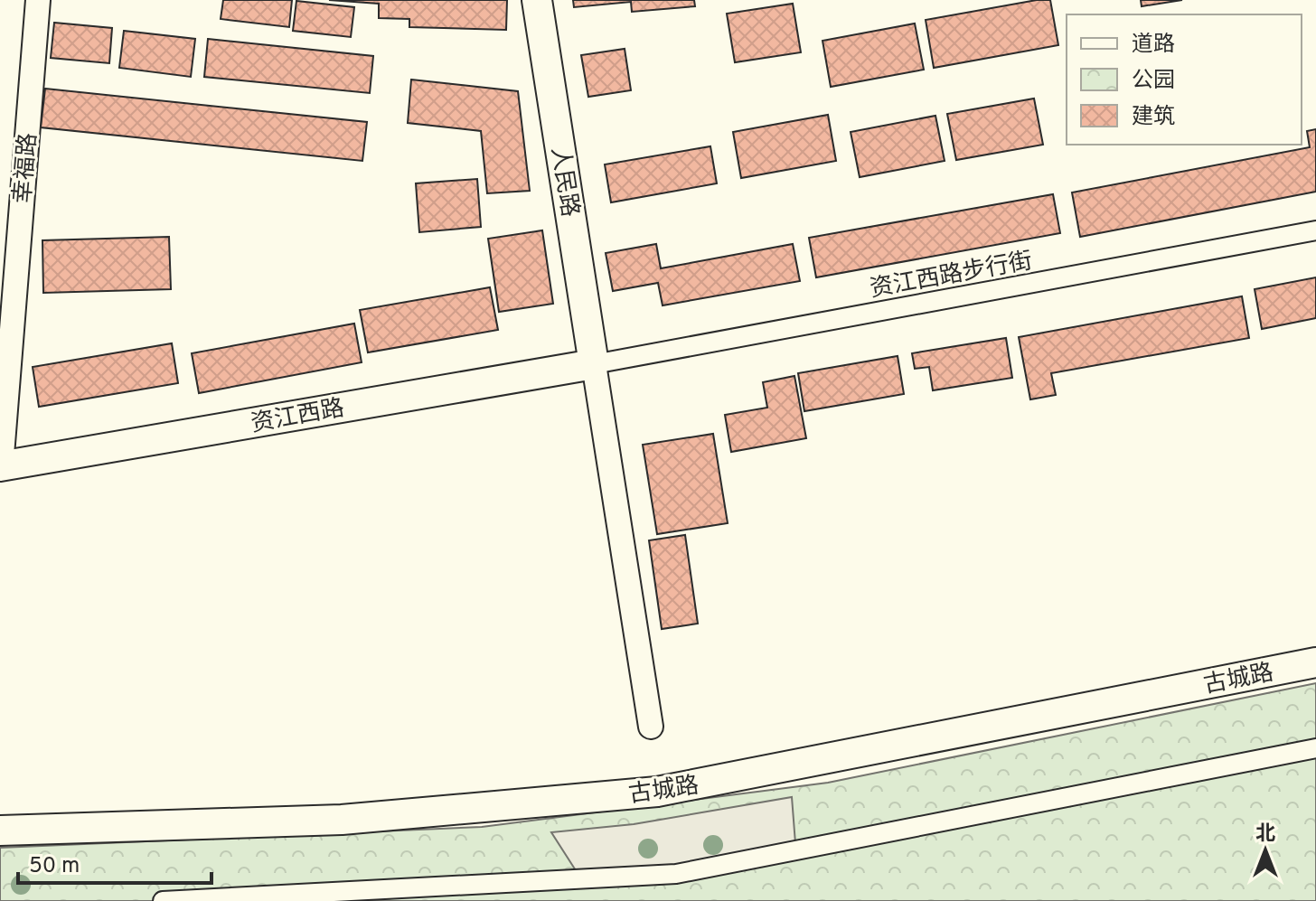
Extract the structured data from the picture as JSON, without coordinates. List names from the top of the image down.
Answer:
{
  "streets": {
    "street": [
      "幸福路",
      "人民路",
      "资江西路步行街",
      "资江西路",
      "古城路"
    ]
  },
  "crossings": [
    ["幸福路", "资江西路"],
    ["人民路", "资江西路步行街"],
    ["人民路", "资江西路"],
    ["资江西路步行街", "资江西路"]
  ],
  "legend": ["道路", "公园", "建筑"],
  "scale_bar": "50 m",
  "north": "top"
}
